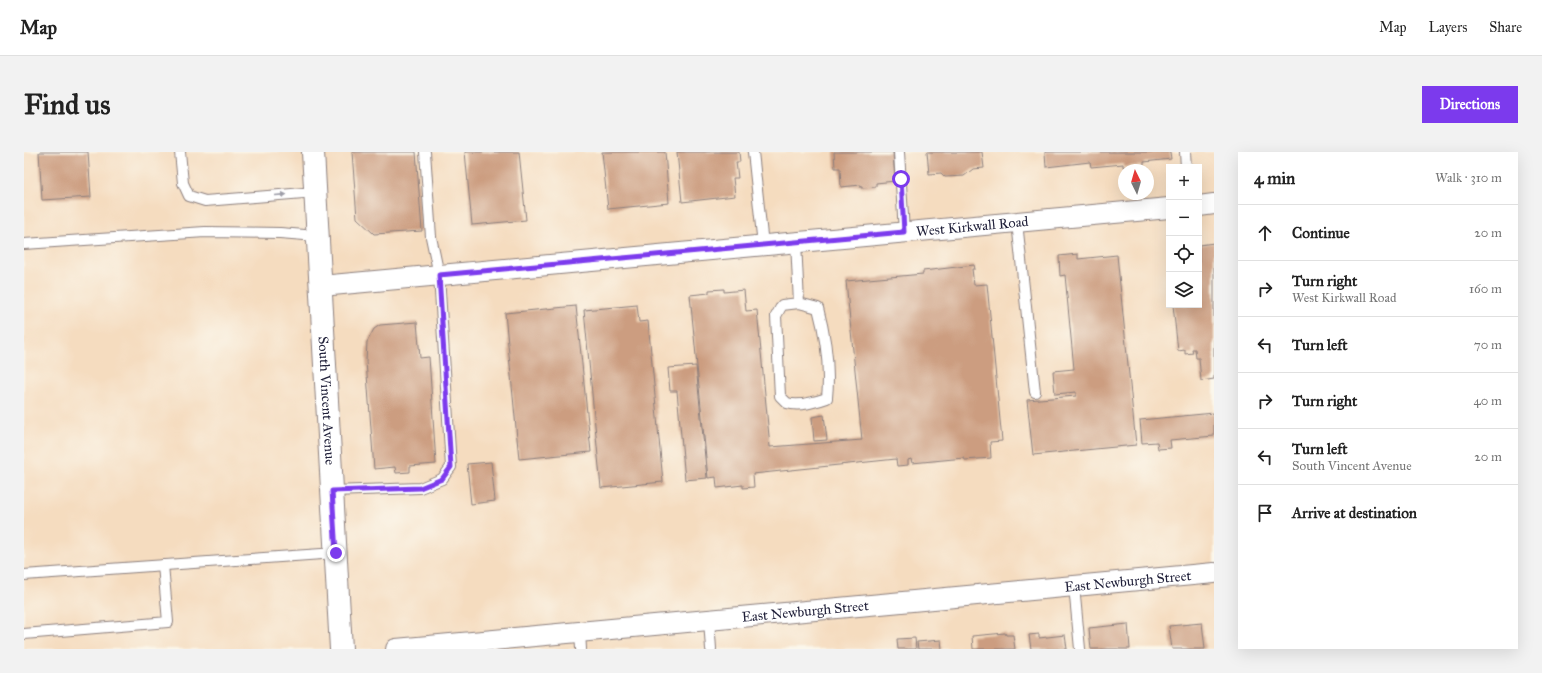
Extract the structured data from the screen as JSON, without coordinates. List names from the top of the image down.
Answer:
{
  "streets": {
    "street": ["West Kirkwall Road", "South Vincent Avenue", "East Newburgh Street"]
  },
  "crossings": [
    ["West Kirkwall Road", "South Vincent Avenue"]
  ],
  "north": "top",
  "page": {
    "header": "Map",
    "nav": ["Map", "Layers", "Share"],
    "buttons": "Directions",
    "title": "Find us",
    "heading": ["4 min", "Walk · 310 m"],
    "map_buttons": ["+", "−"],
    "list": [
      ["Continue", "20 m"],
      ["Turn right", "West Kirkwall Road", "160 m"],
      ["Turn left", "70 m"],
      ["Turn right", "40 m"],
      ["Turn left", "South Vincent Avenue", "20 m"],
      "Arrive at destination"
    ]
  }
}
